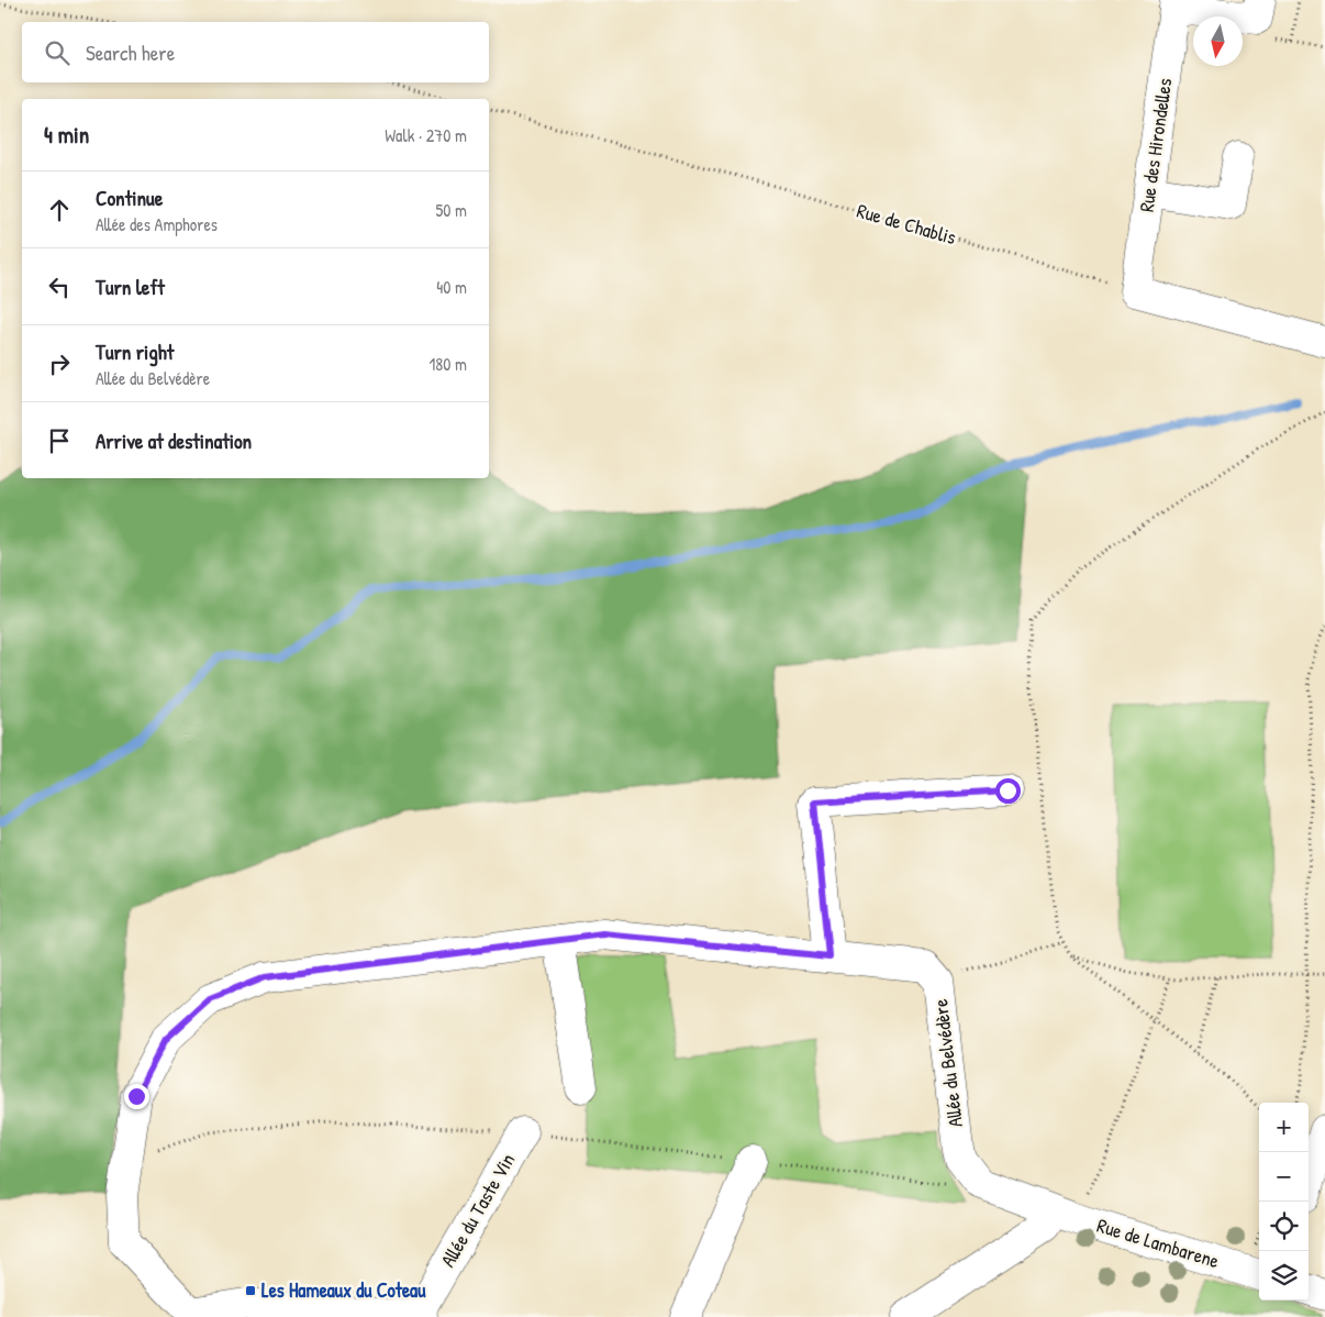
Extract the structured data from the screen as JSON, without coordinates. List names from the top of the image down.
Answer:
{
  "streets": {
    "street": [
      "Rue des Hirondelles",
      "Allée du Belvédère",
      "Allée du Taste Vin",
      "Rue de Lambarene"
    ],
    "path": ["Rue de Chablis"]
  },
  "crossings": [
    ["Rue des Hirondelles", "Rue de Chablis"],
    ["Allée du Belvédère", "Rue de Lambarene"]
  ],
  "places": {
    "transit": ["Les Hameaux du Coteau"]
  },
  "north": "bottom",
  "page": {
    "search": "Search here",
    "heading": ["4 min", "Walk · 270 m"],
    "list": [
      ["Continue", "Allée des Amphores", "50 m"],
      ["Turn left", "40 m"],
      ["Turn right", "Allée du Belvédère", "180 m"],
      "Arrive at destination"
    ],
    "map_buttons": ["+", "−"]
  }
}
